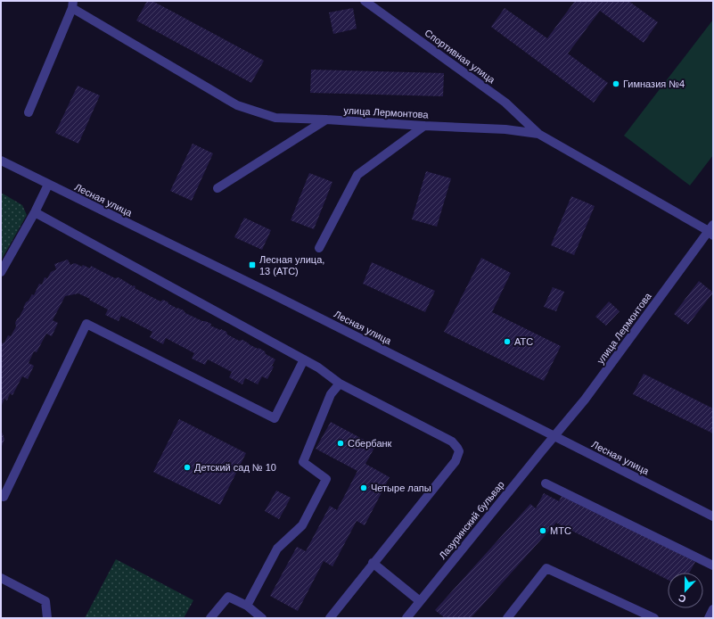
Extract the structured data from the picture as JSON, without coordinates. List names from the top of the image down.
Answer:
{
  "streets": {
    "street": [
      "Спортивная улица",
      "улица Лермонтова",
      "Лесная улица",
      "Лазуринский бульвар"
    ]
  },
  "crossings": [
    ["Спортивная улица", "улица Лермонтова"],
    ["улица Лермонтова", "Лесная улица"],
    ["улица Лермонтова", "Лазуринский бульвар"],
    ["Лесная улица", "Лазуринский бульвар"]
  ],
  "places": {
    "other": [
      "Гимназия №4",
      "АТС",
      "Сбербанк",
      "Детский сад № 10",
      "Четыре лапы",
      "МТС"
    ],
    "transit": ["Лесная улица, 13 (АТС)"]
  },
  "north": "bottom"
}
